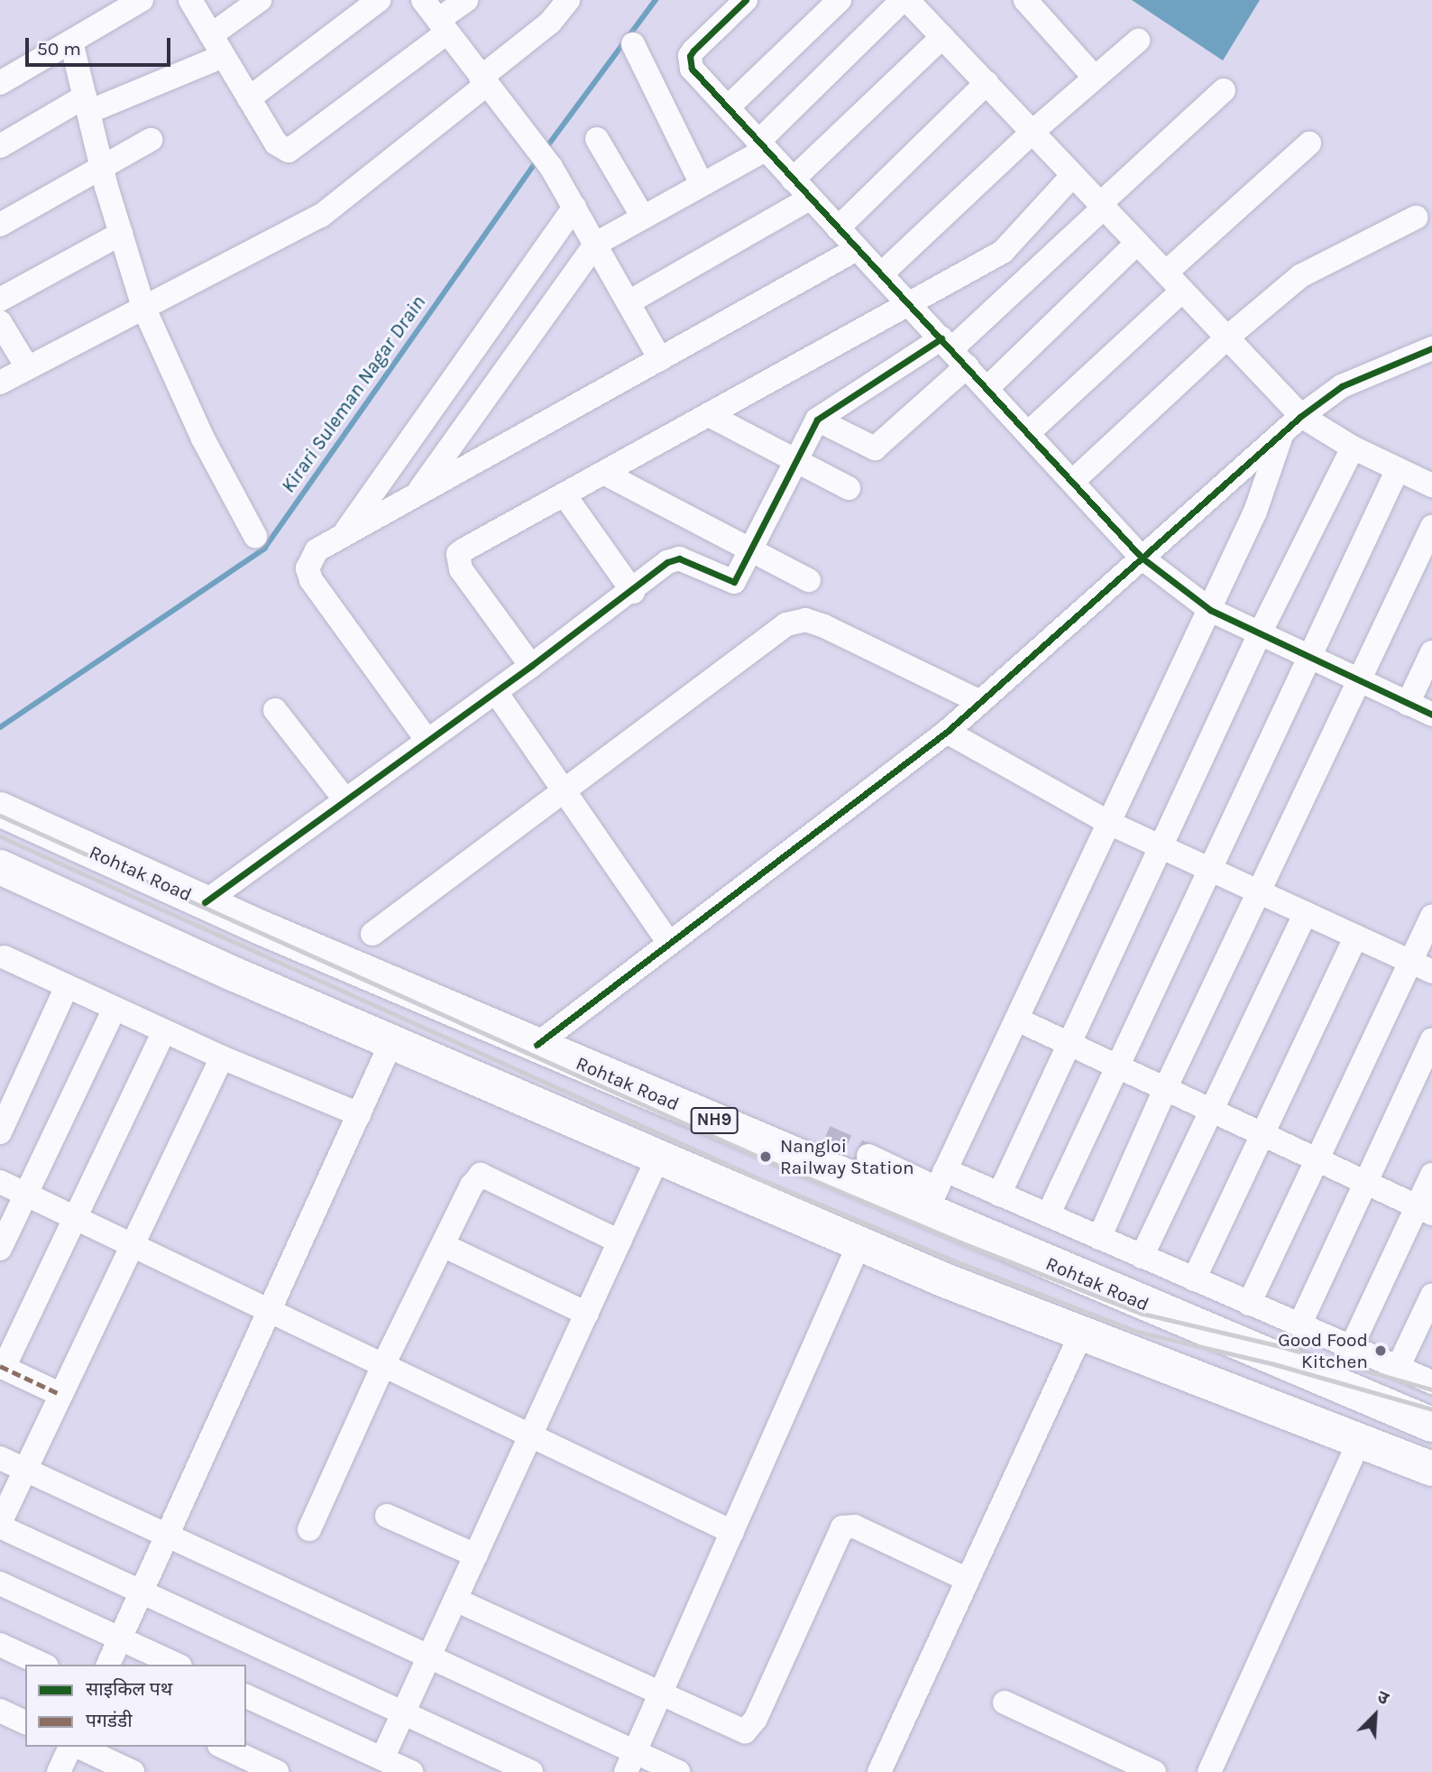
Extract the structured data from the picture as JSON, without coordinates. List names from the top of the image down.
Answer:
{
  "streets": {
    "highway": ["Rohtak Road", "NH9"]
  },
  "water": ["Kirari Suleman Nagar Drain"],
  "places": ["Nangloi Railway Station", "Good Food Kitchen"],
  "legend": ["साइकिल पथ", "पगडंडी"],
  "scale_bar": "50 m",
  "north": "top right"
}
